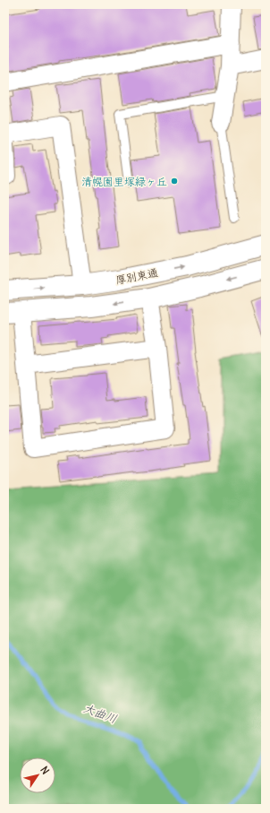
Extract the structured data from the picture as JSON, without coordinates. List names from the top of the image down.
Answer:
{
  "streets": {
    "street": ["厚別東通"]
  },
  "water": ["大曲川"],
  "places": ["清幌園里塚緑ヶ丘"],
  "north": "top right"
}
